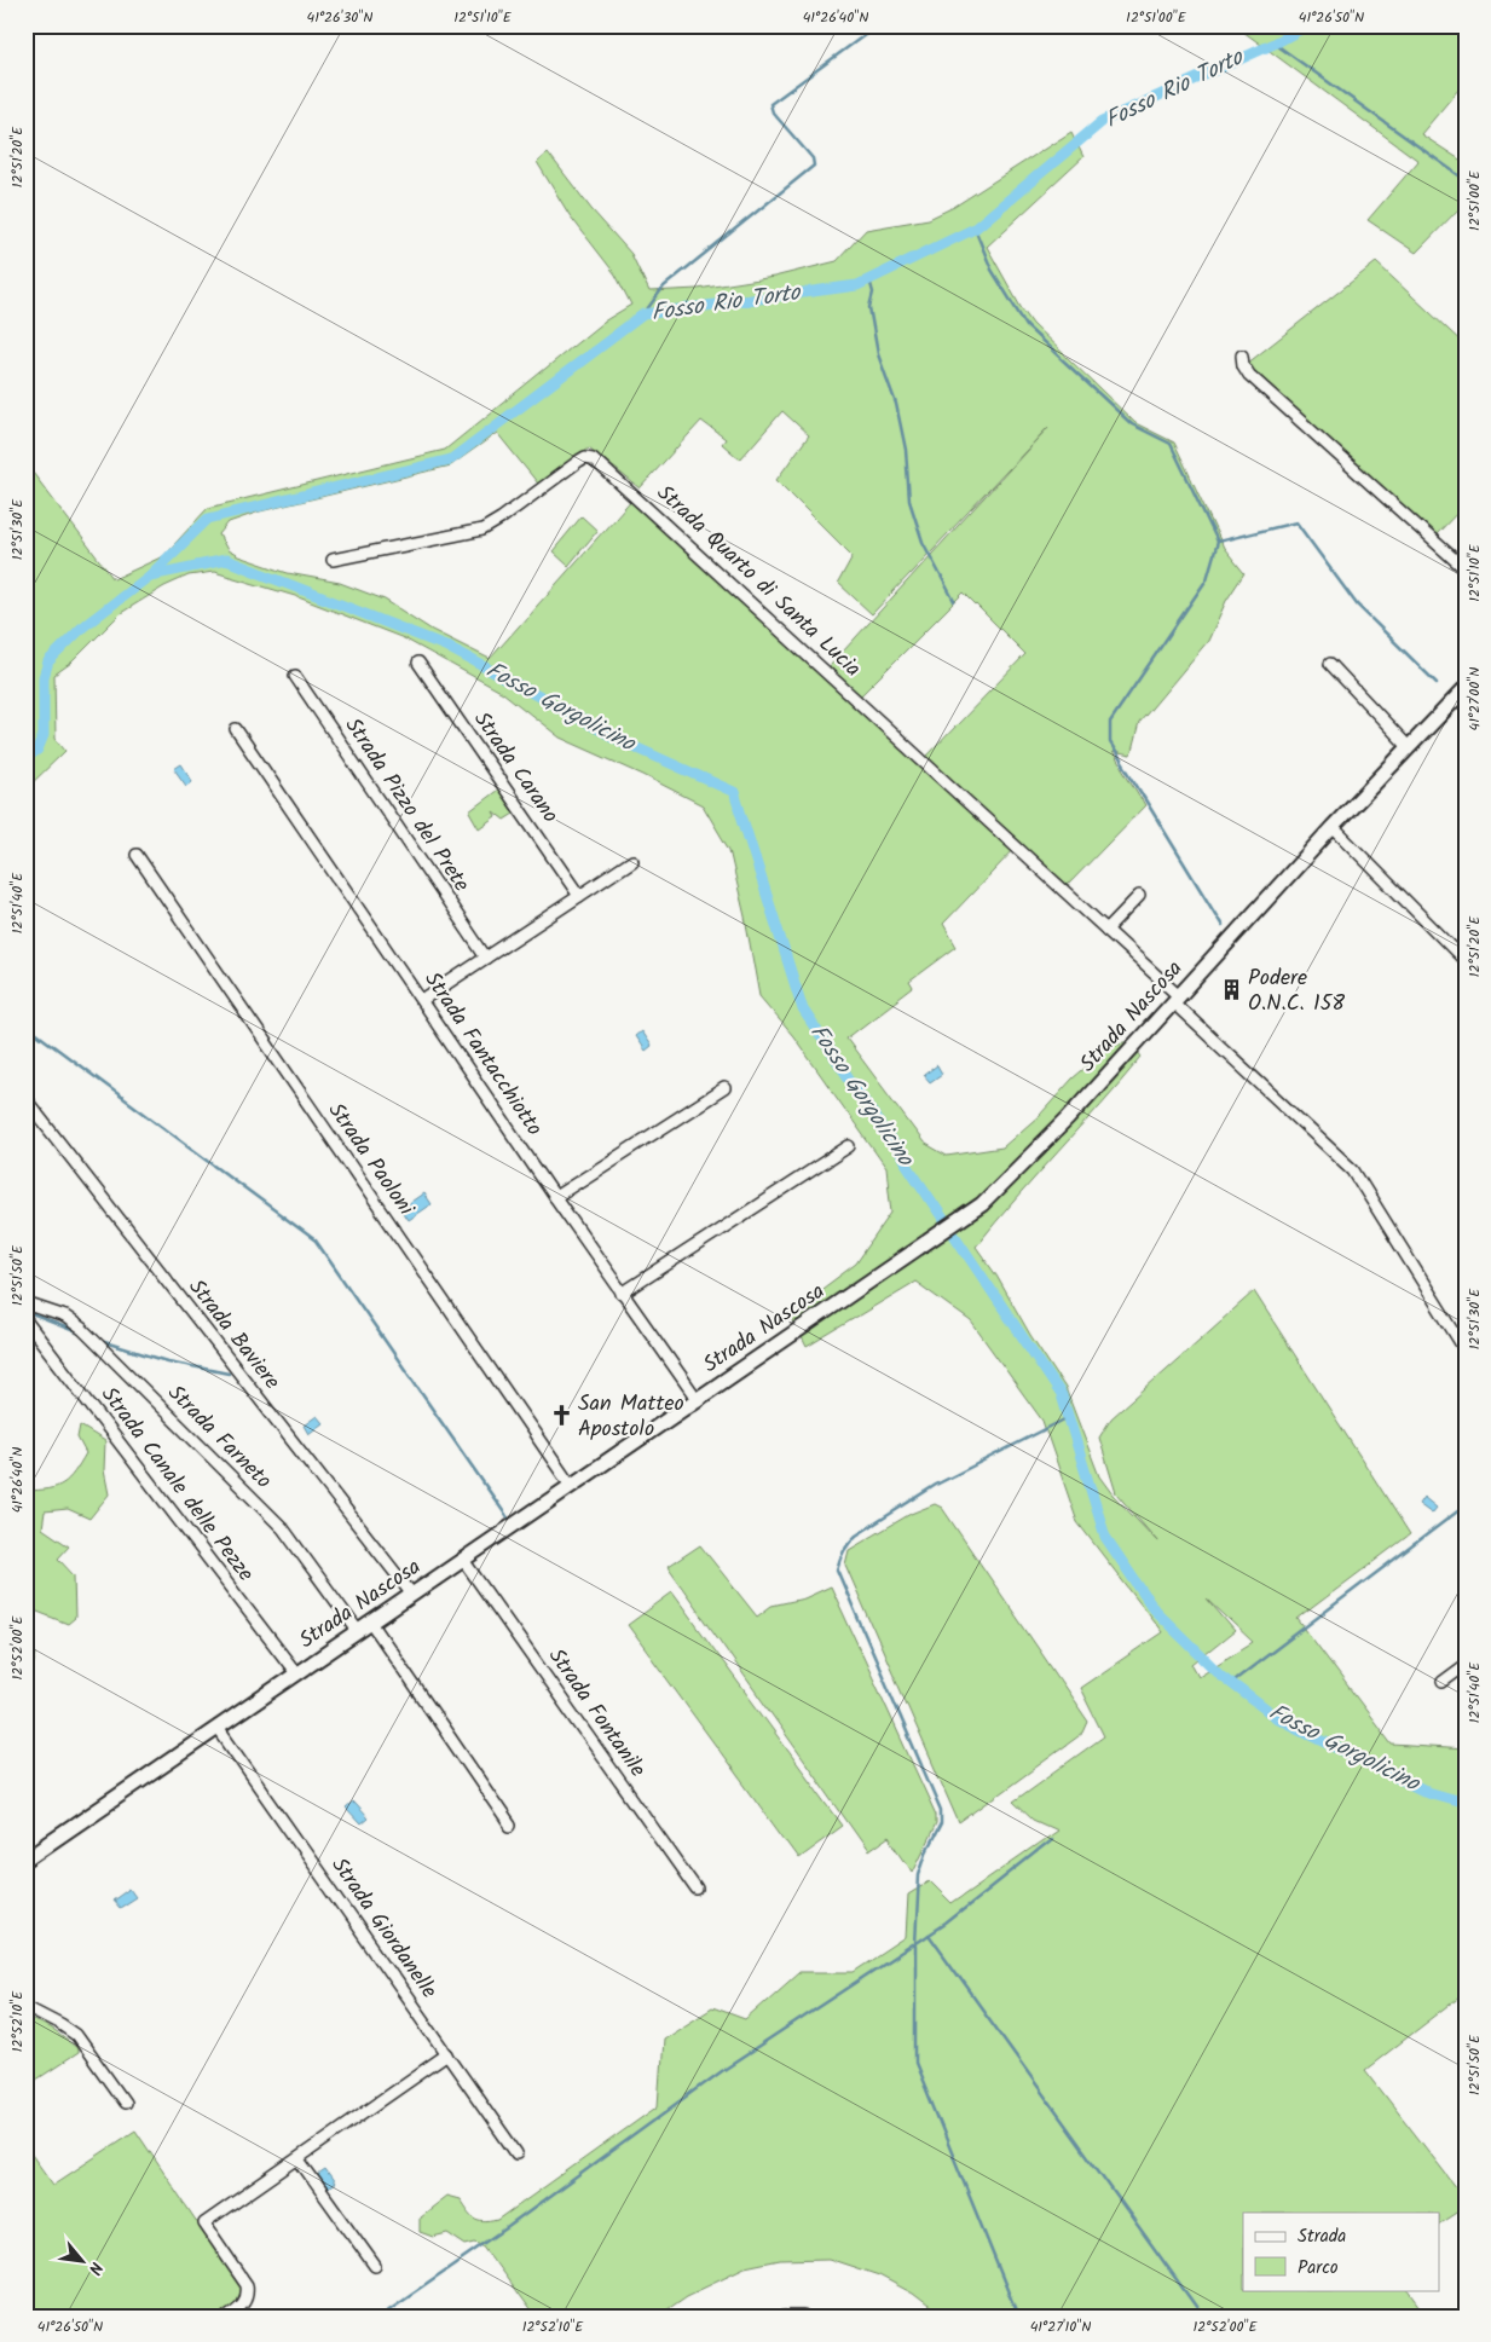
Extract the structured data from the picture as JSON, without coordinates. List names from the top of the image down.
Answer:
{
  "streets": {
    "street": [
      "Strada Quarto di Santa Lucia",
      "Strada Carano",
      "Strada Pizzo del Prete",
      "Strada Nascosa",
      "Strada Fantacchiotto",
      "Strada Paoloni",
      "Strada Baviere",
      "Strada Farneto",
      "Strada Canale delle Pezze",
      "Strada Fontanile",
      "Strada Giordanelle"
    ]
  },
  "crossings": [
    ["Strada Quarto di Santa Lucia", "Strada Nascosa"],
    ["Strada Nascosa", "Strada Fantacchiotto"],
    ["Strada Nascosa", "Strada Paoloni"],
    ["Strada Nascosa", "Strada Baviere"],
    ["Strada Nascosa", "Strada Farneto"],
    ["Strada Nascosa", "Strada Canale delle Pezze"],
    ["Strada Nascosa", "Strada Fontanile"],
    ["Strada Nascosa", "Strada Giordanelle"]
  ],
  "water": ["Fosso Rio Torto", "Fosso Gorgolicino"],
  "places": {
    "building": ["Podere O.N.C. 158"],
    "church": ["San Matteo Apostolo"]
  },
  "legend": ["Strada", "Parco"],
  "north": "bottom right",
  "coordinates": [
    "41°26'30\"N",
    "12°51'10\"E",
    "41°26'40\"N",
    "12°51'00\"E",
    "41°26'50\"N",
    "12°51'20\"E",
    "12°51'30\"E",
    "41°27'00\"N",
    "12°51'40\"E",
    "12°51'50\"E",
    "12°52'00\"E",
    "12°52'10\"E",
    "41°27'10\"N"
  ]
}
